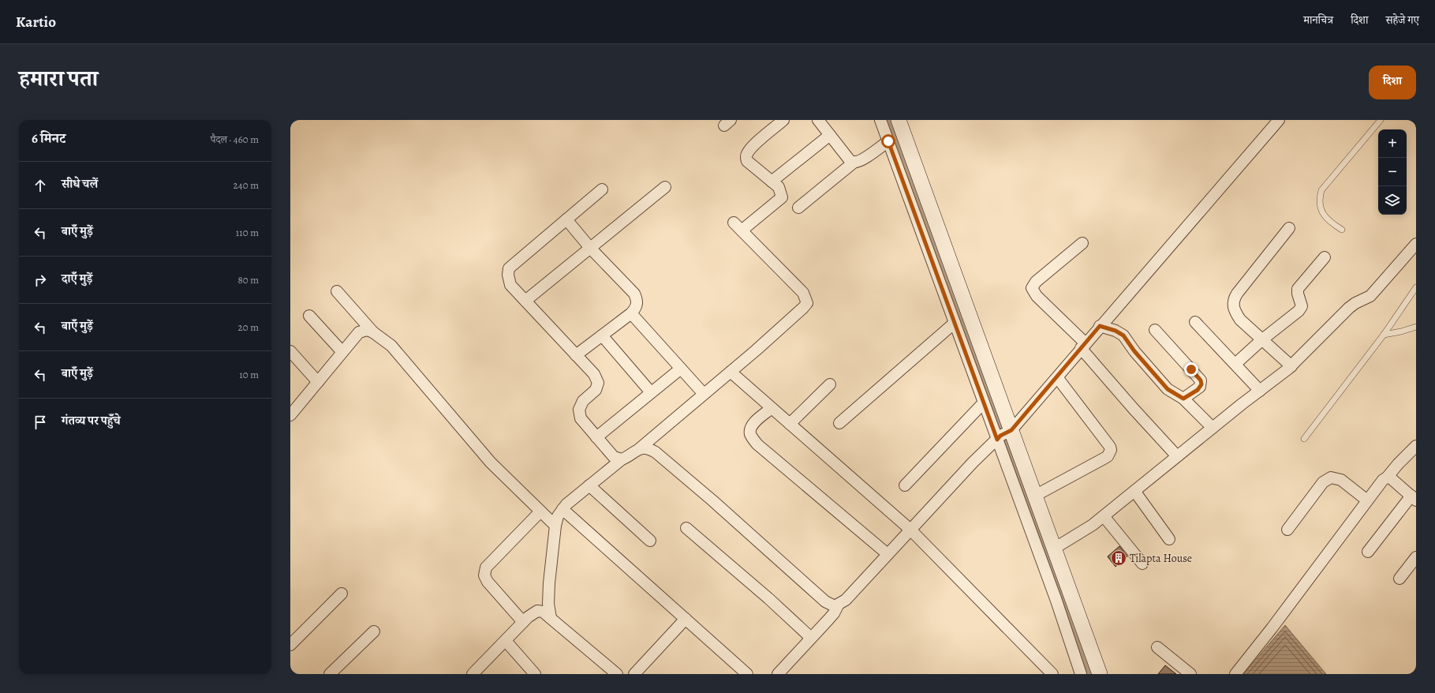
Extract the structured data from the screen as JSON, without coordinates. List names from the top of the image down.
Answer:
{
  "places": {
    "building": ["Tilapta House"]
  },
  "page": {
    "header": "Kartio",
    "nav": ["मानचित्र", "दिशा", "सहेजे गए"],
    "title": "हमारा पता",
    "buttons": "दिशा",
    "heading": ["6 मिनट", "पैदल · 460 m"],
    "map_buttons": ["+", "−"],
    "list": [
      ["सीधे चलें", "240 m"],
      ["बाएँ मुड़ें", "110 m"],
      ["दाएँ मुड़ें", "80 m"],
      ["बाएँ मुड़ें", "20 m"],
      ["बाएँ मुड़ें", "10 m"],
      "गंतव्य पर पहुँचे"
    ]
  }
}
